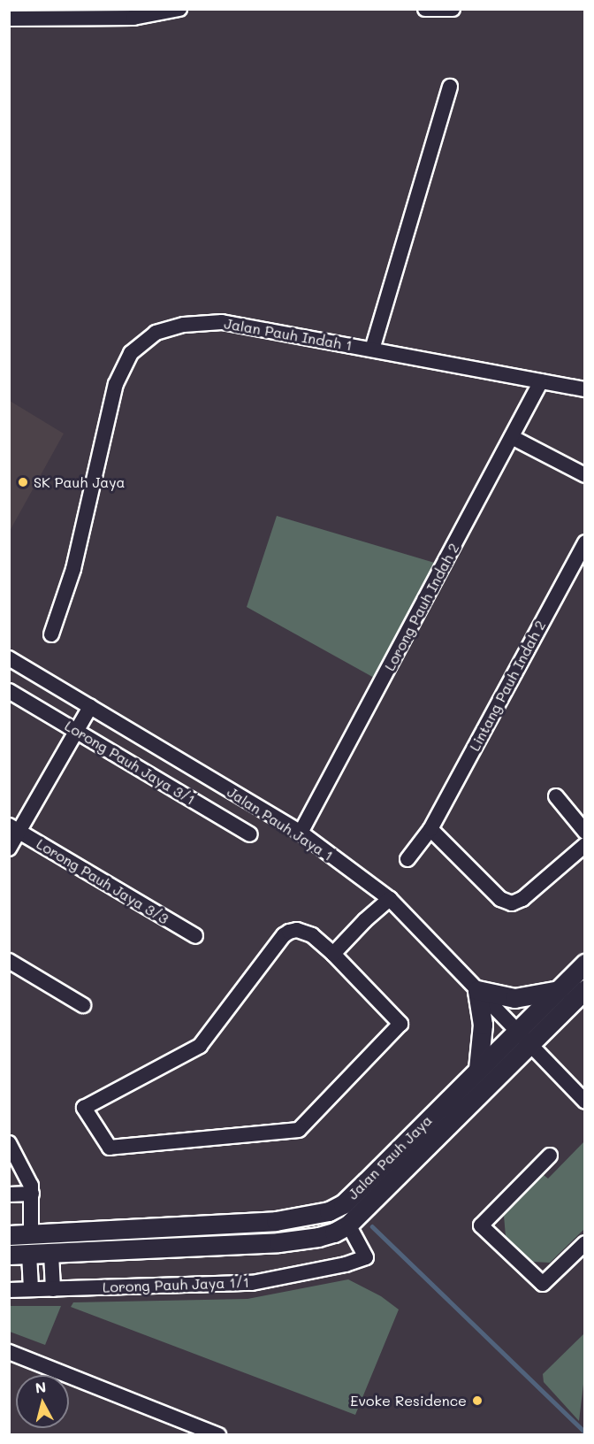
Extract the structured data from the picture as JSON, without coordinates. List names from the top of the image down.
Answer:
{
  "streets": {
    "street": [
      "Jalan Pauh Indah 1",
      "Lorong Pauh Indah 2",
      "Lintang Pauh Indah 2",
      "Lorong Pauh Jaya 3/1",
      "Jalan Pauh Jaya 1",
      "Lorong Pauh Jaya 3/3",
      "Jalan Pauh Jaya",
      "Lorong Pauh Jaya 1/1"
    ]
  },
  "crossings": [
    ["Jalan Pauh Indah 1", "Lorong Pauh Indah 2"],
    ["Lorong Pauh Indah 2", "Jalan Pauh Jaya 1"],
    ["Jalan Pauh Jaya 1", "Jalan Pauh Jaya"],
    ["Jalan Pauh Jaya", "Lorong Pauh Jaya 1/1"]
  ],
  "places": ["SK Pauh Jaya", "Evoke Residence"],
  "north": "top"
}
